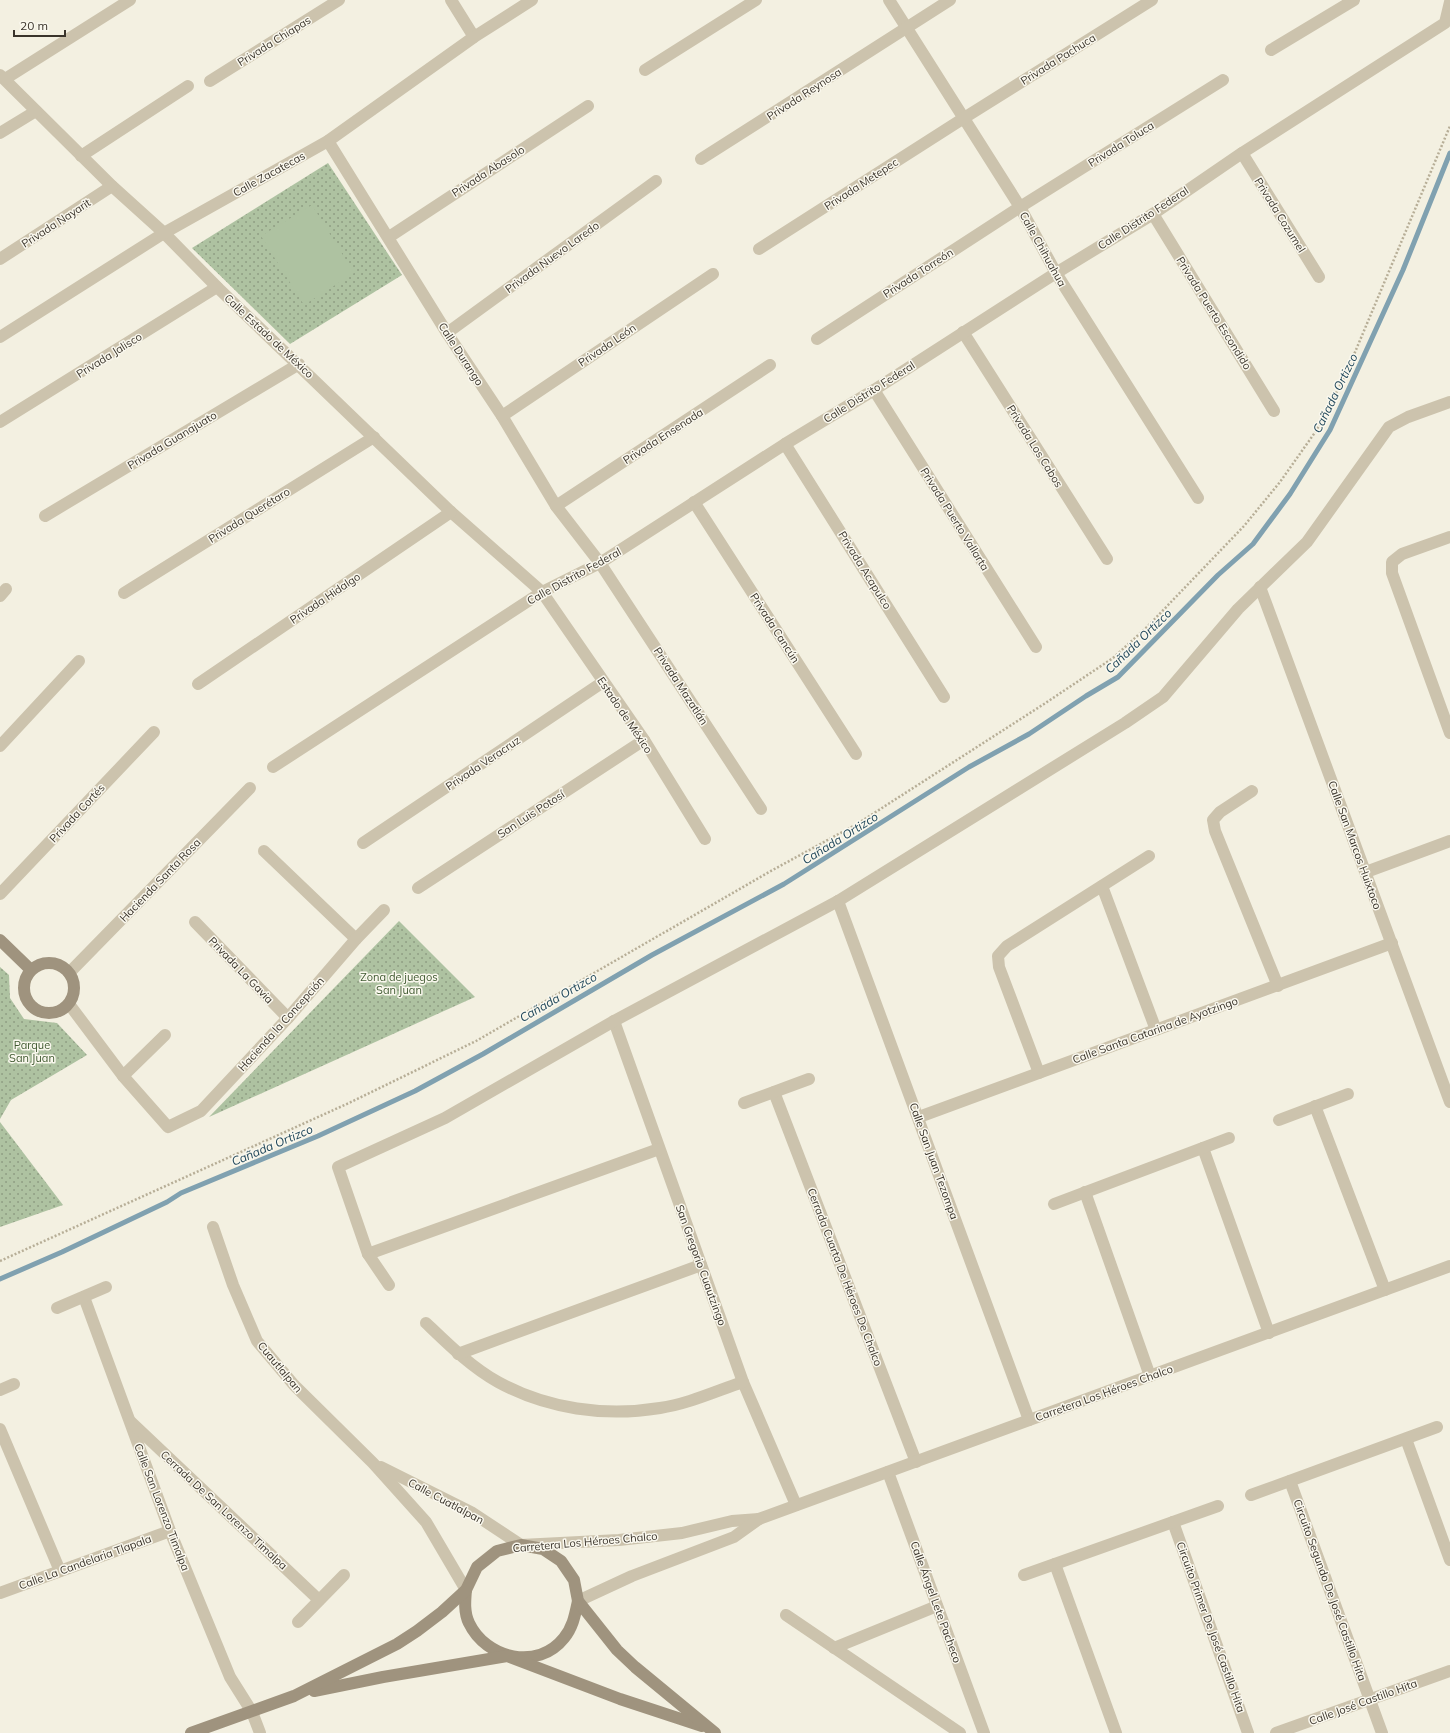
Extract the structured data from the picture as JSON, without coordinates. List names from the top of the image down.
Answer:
{
  "streets": {
    "street": [
      "Privada Chiapas",
      "Privada Pachuca",
      "Privada Reynosa",
      "Privada Toluca",
      "Privada Abasolo",
      "Calle Zacatecas",
      "Privada Metepec",
      "Privada Cozumel",
      "Calle Distrito Federal",
      "Privada Nayarit",
      "Calle Chihuahua",
      "Privada Nuevo Laredo",
      "Privada Torreón",
      "Privada Puerto Escondido",
      "Calle Estado de México",
      "Privada León",
      "Calle Durango",
      "Privada Jalisco",
      "Privada Ensenada",
      "Privada Guanajuato",
      "Privada Los Cabos",
      "Privada Querétaro",
      "Privada Puerto Vallarta",
      "Privada Acapulco",
      "Privada Hidalgo",
      "Privada Cancún",
      "Privada Mazatlán",
      "Estado de México",
      "Privada Veracruz",
      "Privada Cortés",
      "San Luis Potosí",
      "Calle San Marcos Huixtoco",
      "Hacienda Santa Rosa",
      "Privada La Gavia",
      "Hacienda la Concepción",
      "Calle Santa Catarina de Ayotzingo",
      "Calle San Juan Tezompa",
      "San Gregorio Cuautzingo",
      "Cerrada Cuarta De Héroes De Chalco",
      "Cuautlalpan",
      "Carretera Los Héroes Chalco",
      "Calle Cuatlalpan",
      "Calle San Lorenzo Timalpa",
      "Cerrada De San Lorenzo Timalpa",
      "Calle La Candelaria Tlapala",
      "Circuito Segundo De José Castillo Hita",
      "Calle Ángel Lete Pacheco",
      "Circuito Primer De José Castillo Hita",
      "Calle José Castillo Hita"
    ]
  },
  "crossings": [
    ["Privada Pachuca", "Privada Metepec"],
    ["Privada Pachuca", "Calle Chihuahua"],
    ["Privada Reynosa", "Calle Chihuahua"],
    ["Privada Toluca", "Calle Chihuahua"],
    ["Privada Toluca", "Privada Torreón"],
    ["Privada Abasolo", "Calle Durango"],
    ["Calle Zacatecas", "Calle Estado de México"],
    ["Calle Zacatecas", "Calle Durango"],
    ["Privada Metepec", "Calle Chihuahua"],
    ["Privada Cozumel", "Calle Distrito Federal"],
    ["Calle Distrito Federal", "Calle Chihuahua"],
    ["Calle Distrito Federal", "Privada Puerto Escondido"],
    ["Calle Distrito Federal", "Calle Estado de México"],
    ["Calle Distrito Federal", "Calle Durango"],
    ["Calle Distrito Federal", "Privada Los Cabos"],
    ["Calle Distrito Federal", "Privada Puerto Vallarta"],
    ["Calle Distrito Federal", "Privada Acapulco"],
    ["Calle Distrito Federal", "Privada Cancún"],
    ["Calle Distrito Federal", "Privada Mazatlán"],
    ["Calle Distrito Federal", "Estado de México"],
    ["Privada Nayarit", "Calle Estado de México"],
    ["Calle Chihuahua", "Privada Torreón"],
    ["Privada Nuevo Laredo", "Calle Durango"],
    ["Calle Estado de México", "Privada Jalisco"],
    ["Calle Estado de México", "Privada Guanajuato"],
    ["Calle Estado de México", "Privada Querétaro"],
    ["Calle Estado de México", "Privada Hidalgo"],
    ["Calle Estado de México", "Estado de México"],
    ["Privada León", "Calle Durango"],
    ["Calle Durango", "Privada Ensenada"],
    ["Calle Durango", "Privada Mazatlán"],
    ["Estado de México", "Privada Veracruz"],
    ["Estado de México", "San Luis Potosí"],
    ["Calle San Marcos Huixtoco", "Calle Santa Catarina de Ayotzingo"],
    ["Privada La Gavia", "Hacienda la Concepción"],
    ["Calle Santa Catarina de Ayotzingo", "Calle San Juan Tezompa"],
    ["Calle San Juan Tezompa", "Carretera Los Héroes Chalco"],
    ["San Gregorio Cuautzingo", "Carretera Los Héroes Chalco"],
    ["Cerrada Cuarta De Héroes De Chalco", "Carretera Los Héroes Chalco"],
    ["Cuautlalpan", "Calle Cuatlalpan"],
    ["Carretera Los Héroes Chalco", "Calle Cuatlalpan"],
    ["Carretera Los Héroes Chalco", "Calle San Lorenzo Timalpa"],
    ["Carretera Los Héroes Chalco", "Calle Ángel Lete Pacheco"],
    ["Calle San Lorenzo Timalpa", "Cerrada De San Lorenzo Timalpa"],
    ["Calle San Lorenzo Timalpa", "Calle La Candelaria Tlapala"],
    ["Circuito Segundo De José Castillo Hita", "Calle José Castillo Hita"]
  ],
  "water": ["Cañada Ortizco"],
  "parks": ["Zona de juegos San Juan", "Parque San Juan"],
  "scale_bar": "20 m"
}
